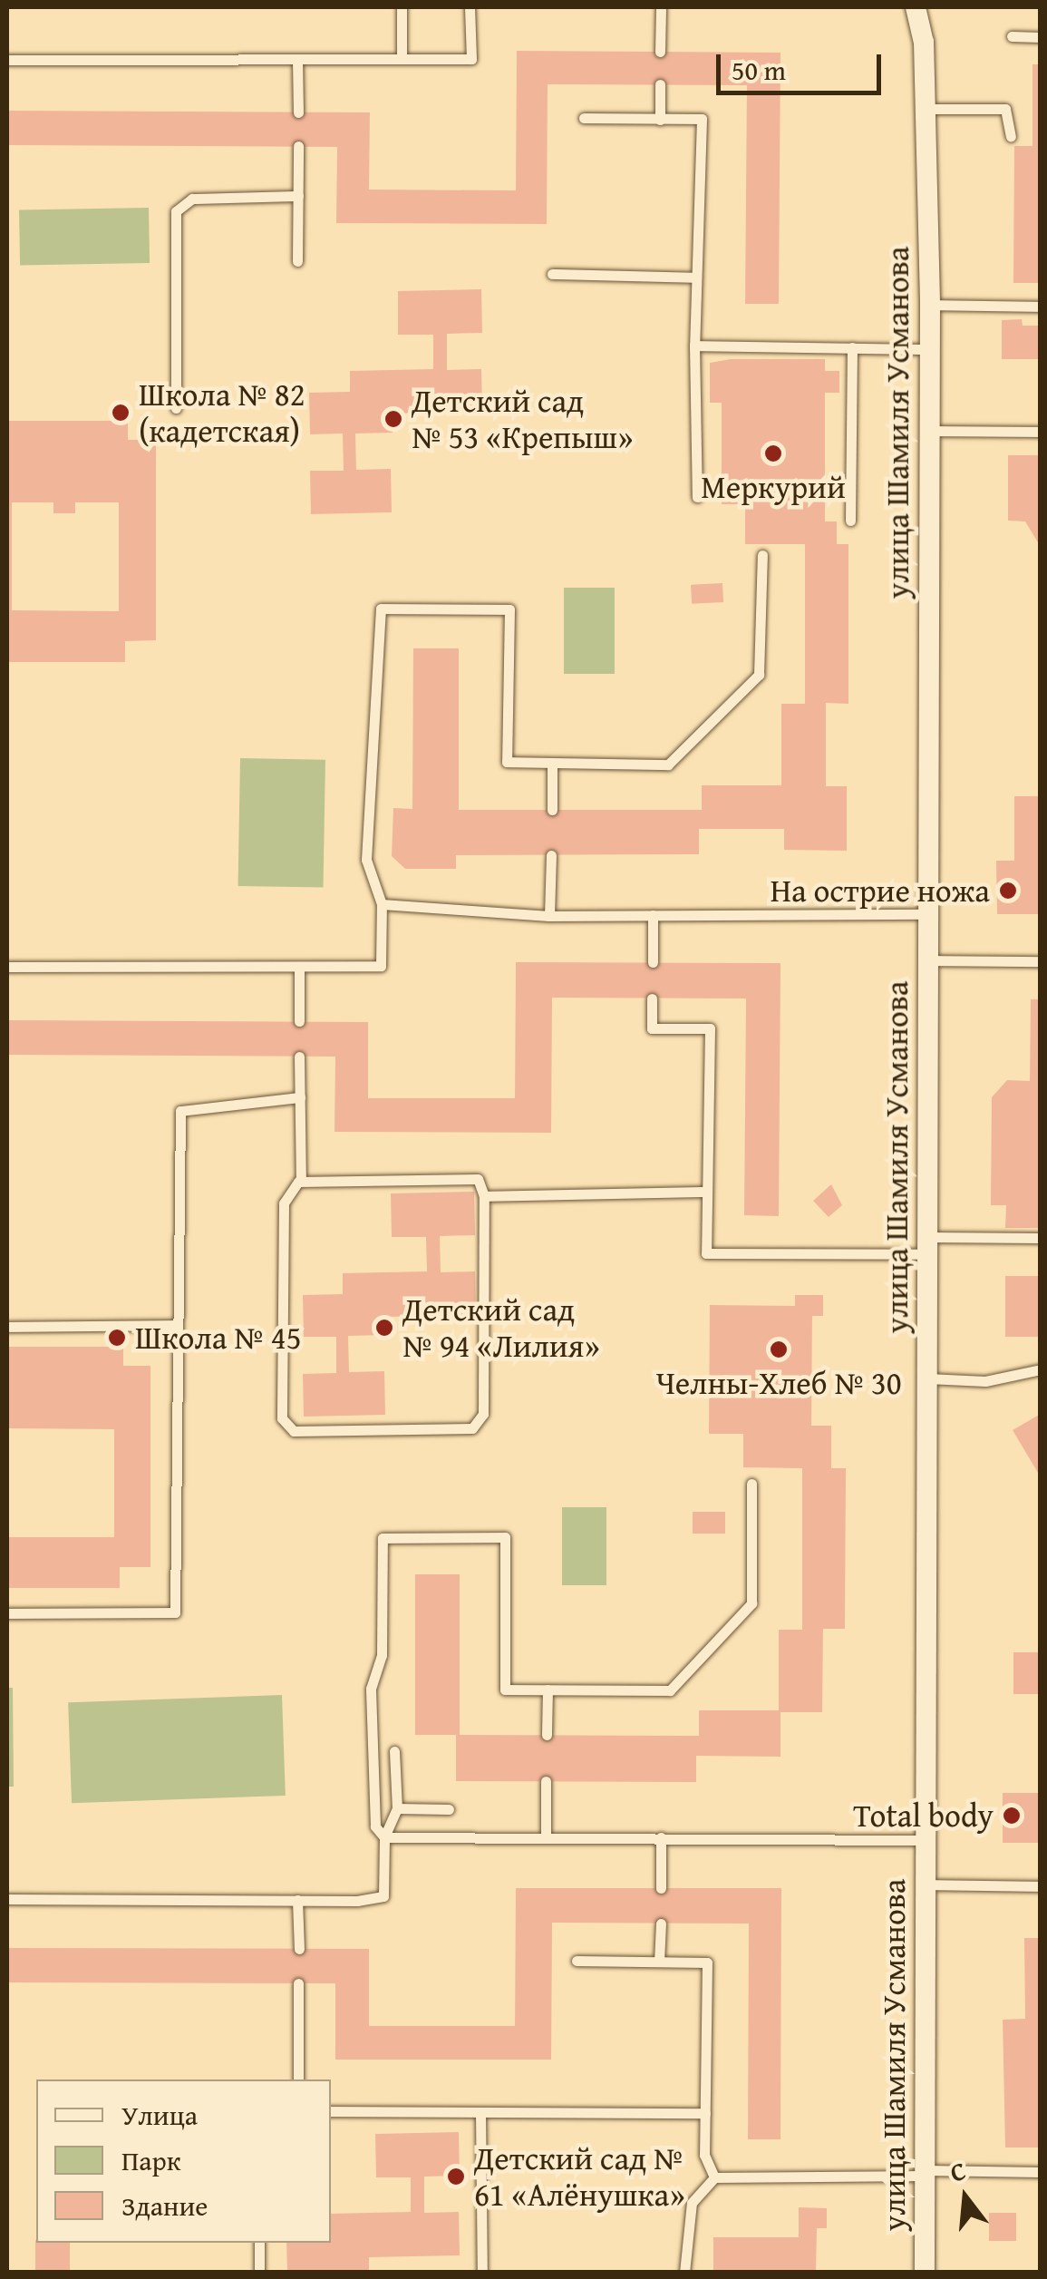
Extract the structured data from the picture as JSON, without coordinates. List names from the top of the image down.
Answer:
{
  "streets": {
    "street": ["улица Шамиля Усманова"]
  },
  "places": [
    "Школа № 82 (кадетская)",
    "Детский сад № 53 «Крепыш»",
    "Меркурий",
    "На острие ножа",
    "Детский сад № 94 «Лилия»",
    "Школа № 45",
    "Челны-Хлеб № 30",
    "Total body",
    "Детский сад № 61 «Алёнушка»"
  ],
  "legend": ["Улица", "Парк", "Здание"],
  "scale_bar": "50 m",
  "north": "top"
}
